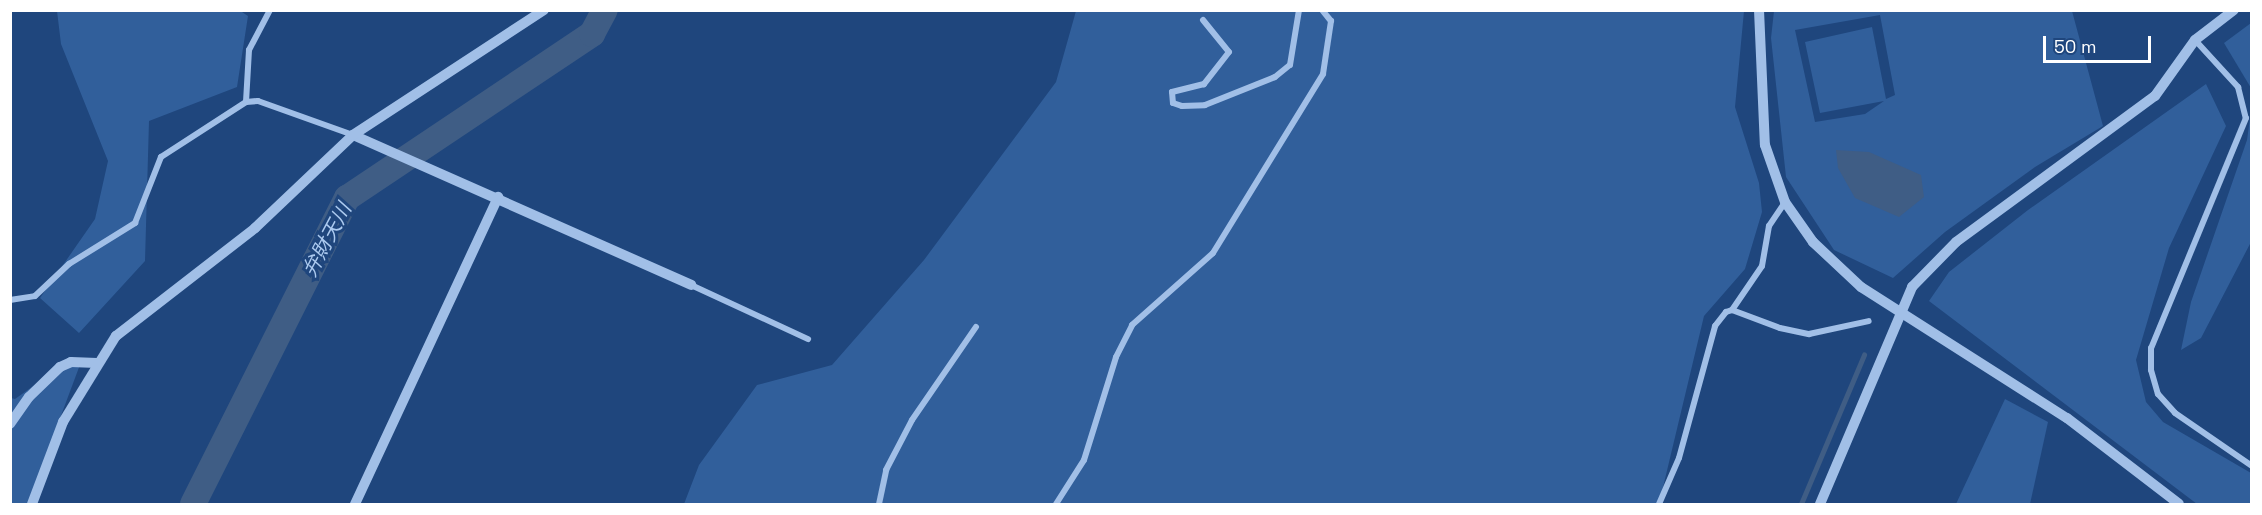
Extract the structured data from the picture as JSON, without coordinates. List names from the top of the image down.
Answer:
{
  "water": ["弁財天川"],
  "scale_bar": "50 m"
}
